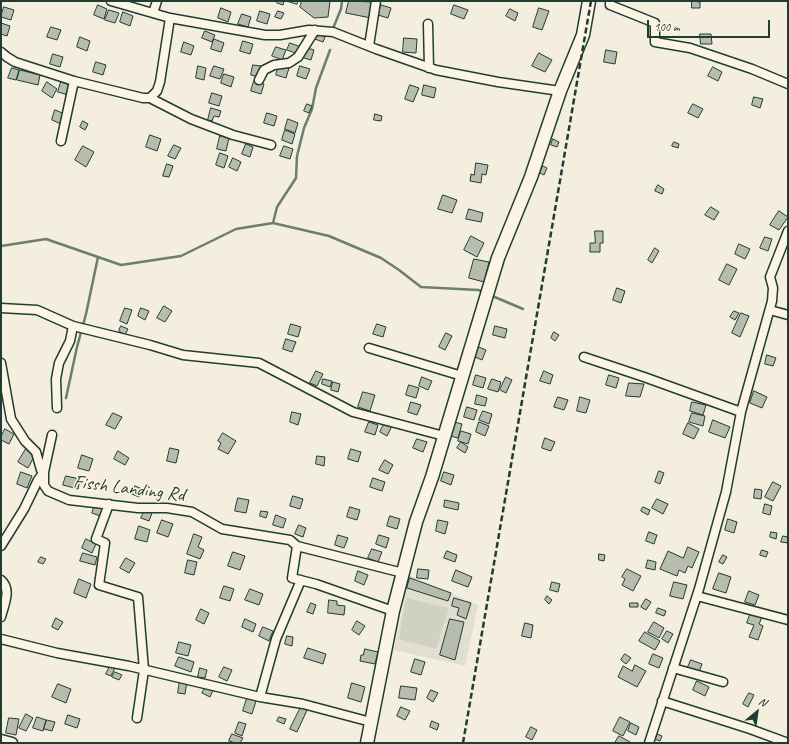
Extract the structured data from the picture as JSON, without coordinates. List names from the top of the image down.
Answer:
{
  "streets": {
    "street": ["Fissh Landing Rd"]
  },
  "scale_bar": "100 m",
  "north": "top right"
}
